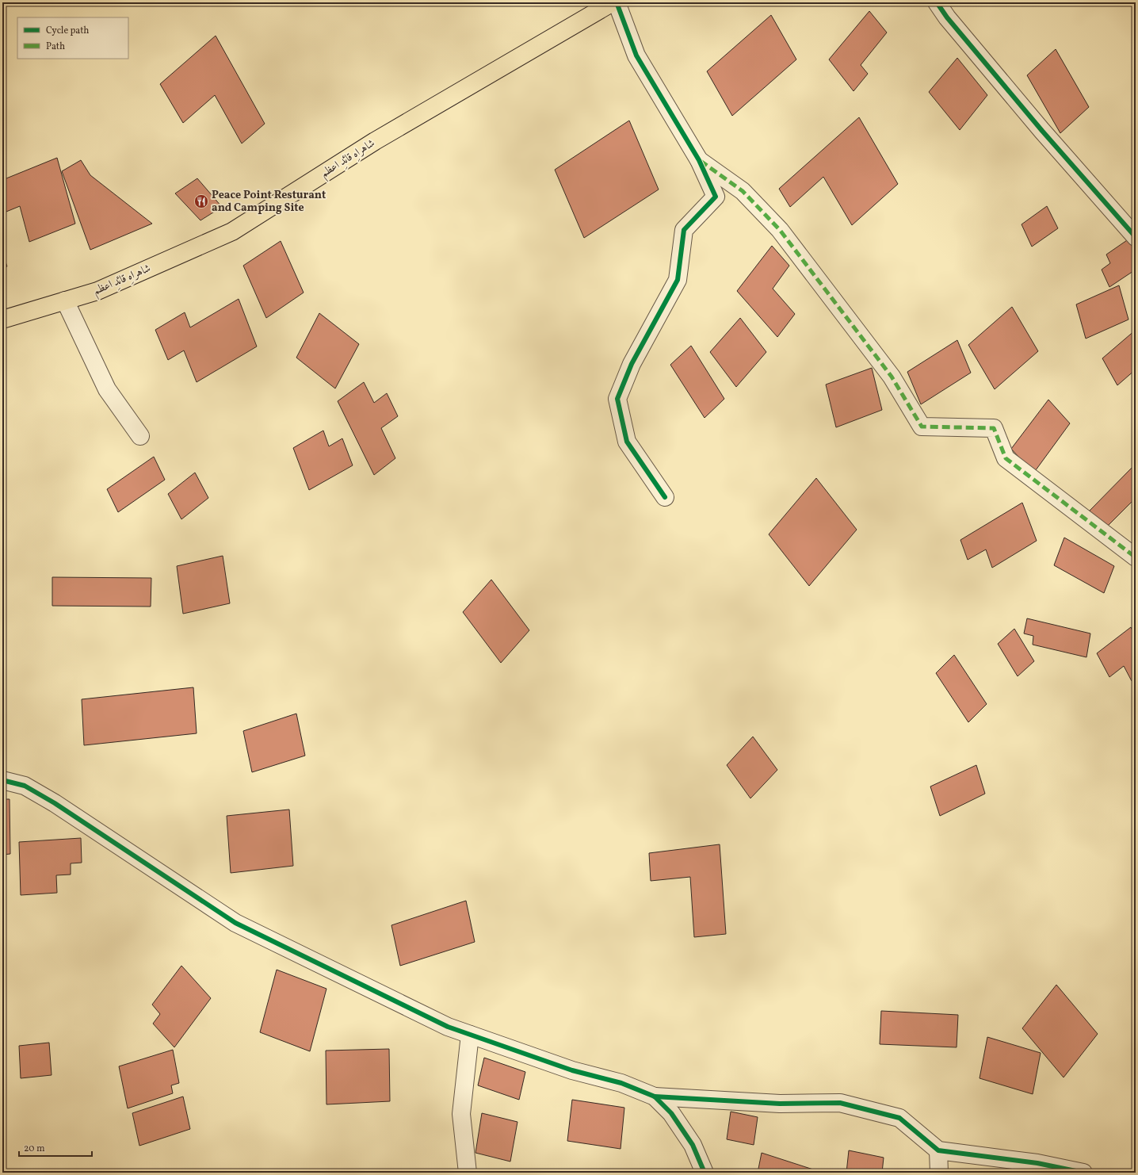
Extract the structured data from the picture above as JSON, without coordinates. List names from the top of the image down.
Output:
{
  "streets": {
    "highway": ["شاہراہِ قائدِ اعظم"]
  },
  "places": {
    "restaurant": ["Peace Point Resturant and Camping Site"]
  },
  "legend": ["Cycle path", "Path"],
  "scale_bar": "20 m"
}
